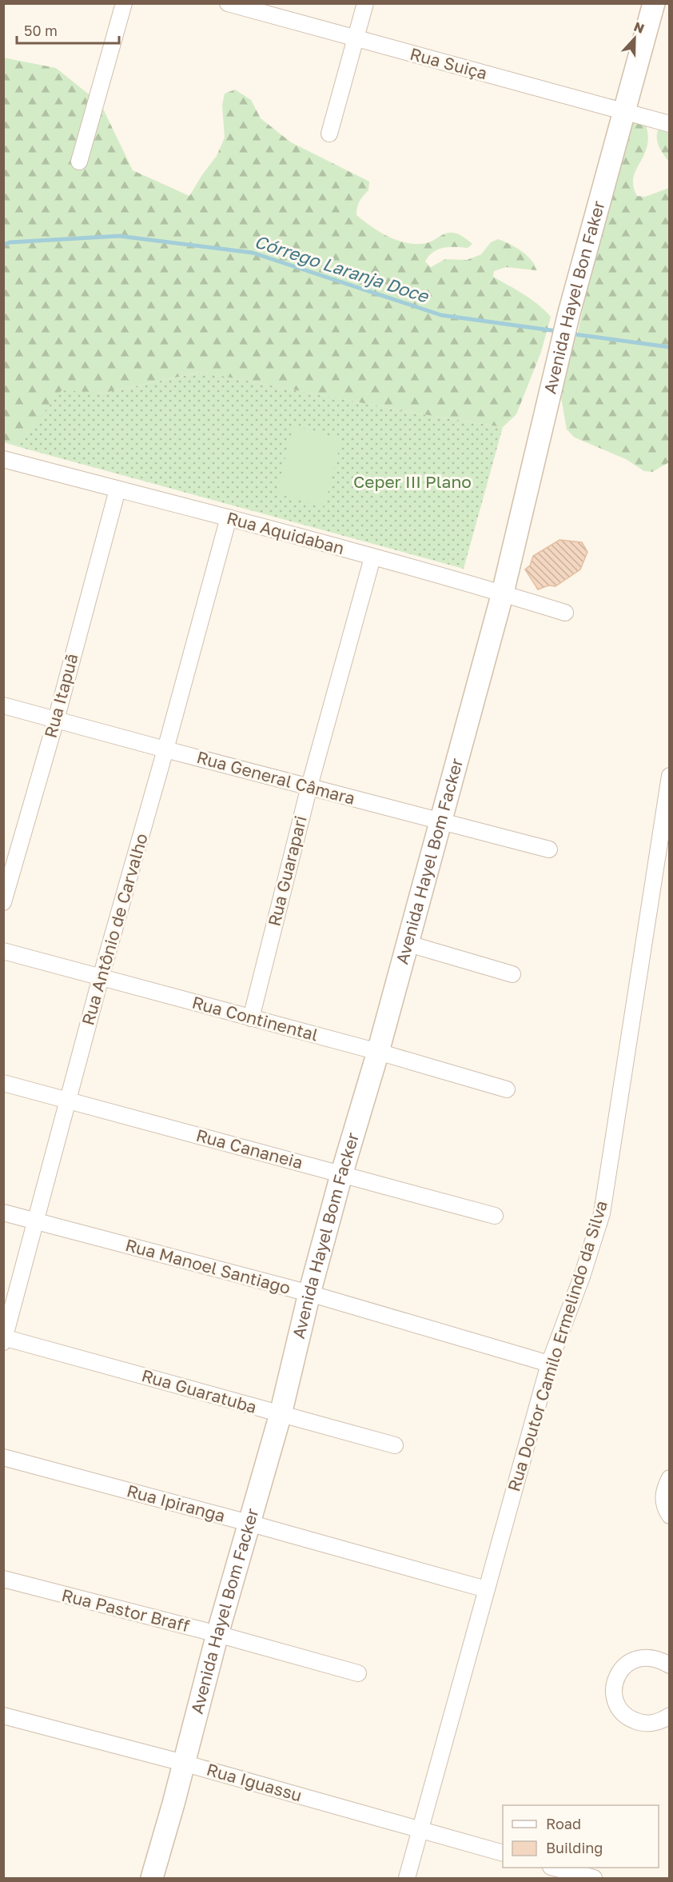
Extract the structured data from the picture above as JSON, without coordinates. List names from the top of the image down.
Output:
{
  "streets": {
    "street": [
      "Rua Suiça",
      "Avenida Hayel Bon Faker",
      "Rua Aquidaban",
      "Rua Itapuã",
      "Rua General Câmara",
      "Avenida Hayel Bom Facker",
      "Rua Guarapari",
      "Rua Antônio de Carvalho",
      "Rua Continental",
      "Rua Cananeia",
      "Rua Manoel Santiago",
      "Rua Doutor Camilo Ermelindo da Silva",
      "Rua Guaratuba",
      "Rua Ipiranga",
      "Rua Pastor Braff",
      "Rua Iguassu"
    ]
  },
  "crossings": [
    ["Rua Suiça", "Avenida Hayel Bon Faker"],
    ["Avenida Hayel Bon Faker", "Rua Aquidaban"],
    ["Avenida Hayel Bon Faker", "Avenida Hayel Bom Facker"],
    ["Rua Aquidaban", "Rua Itapuã"],
    ["Rua Aquidaban", "Avenida Hayel Bom Facker"],
    ["Rua Aquidaban", "Rua Guarapari"],
    ["Rua Aquidaban", "Rua Antônio de Carvalho"],
    ["Rua Itapuã", "Rua General Câmara"],
    ["Rua General Câmara", "Avenida Hayel Bom Facker"],
    ["Rua General Câmara", "Rua Guarapari"],
    ["Rua General Câmara", "Rua Antônio de Carvalho"],
    ["Avenida Hayel Bom Facker", "Rua Continental"],
    ["Avenida Hayel Bom Facker", "Rua Cananeia"],
    ["Avenida Hayel Bom Facker", "Rua Manoel Santiago"],
    ["Avenida Hayel Bom Facker", "Rua Guaratuba"],
    ["Avenida Hayel Bom Facker", "Rua Ipiranga"],
    ["Avenida Hayel Bom Facker", "Rua Pastor Braff"],
    ["Avenida Hayel Bom Facker", "Rua Iguassu"],
    ["Rua Guarapari", "Rua Continental"],
    ["Rua Antônio de Carvalho", "Rua Continental"],
    ["Rua Antônio de Carvalho", "Rua Cananeia"],
    ["Rua Antônio de Carvalho", "Rua Manoel Santiago"],
    ["Rua Antônio de Carvalho", "Rua Guaratuba"],
    ["Rua Manoel Santiago", "Rua Doutor Camilo Ermelindo da Silva"],
    ["Rua Doutor Camilo Ermelindo da Silva", "Rua Ipiranga"],
    ["Rua Doutor Camilo Ermelindo da Silva", "Rua Iguassu"]
  ],
  "water": ["Córrego Laranja Doce"],
  "parks": ["Ceper III Plano"],
  "legend": ["Road", "Building"],
  "scale_bar": "50 m",
  "north": "top"
}
